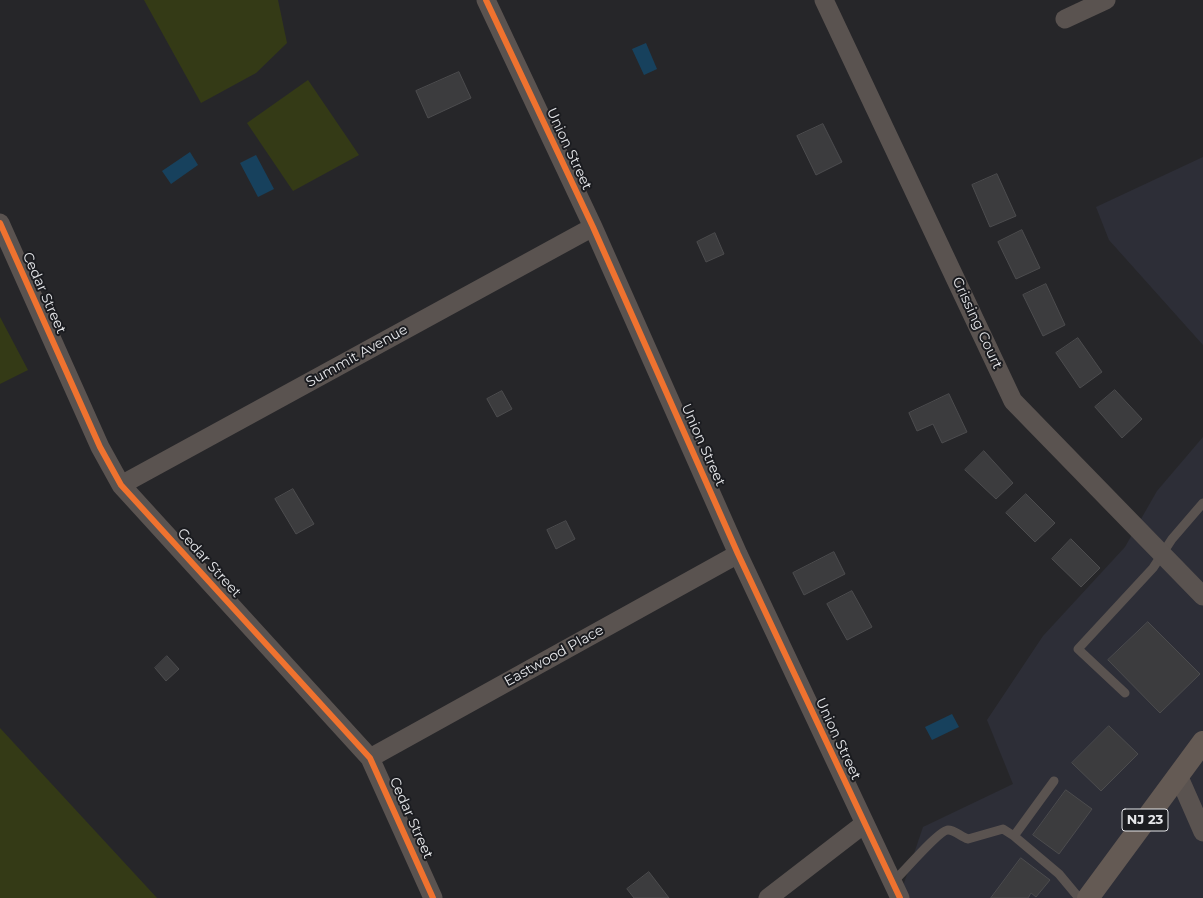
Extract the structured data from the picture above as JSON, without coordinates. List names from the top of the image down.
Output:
{
  "streets": {
    "main road": ["NJ 23"],
    "street": [
      "Union Street",
      "Cedar Street",
      "Grissing Court",
      "Summit Avenue",
      "Eastwood Place"
    ]
  },
  "crossings": [
    ["Union Street", "Summit Avenue"],
    ["Union Street", "Eastwood Place"],
    ["Cedar Street", "Summit Avenue"],
    ["Cedar Street", "Eastwood Place"]
  ]
}
